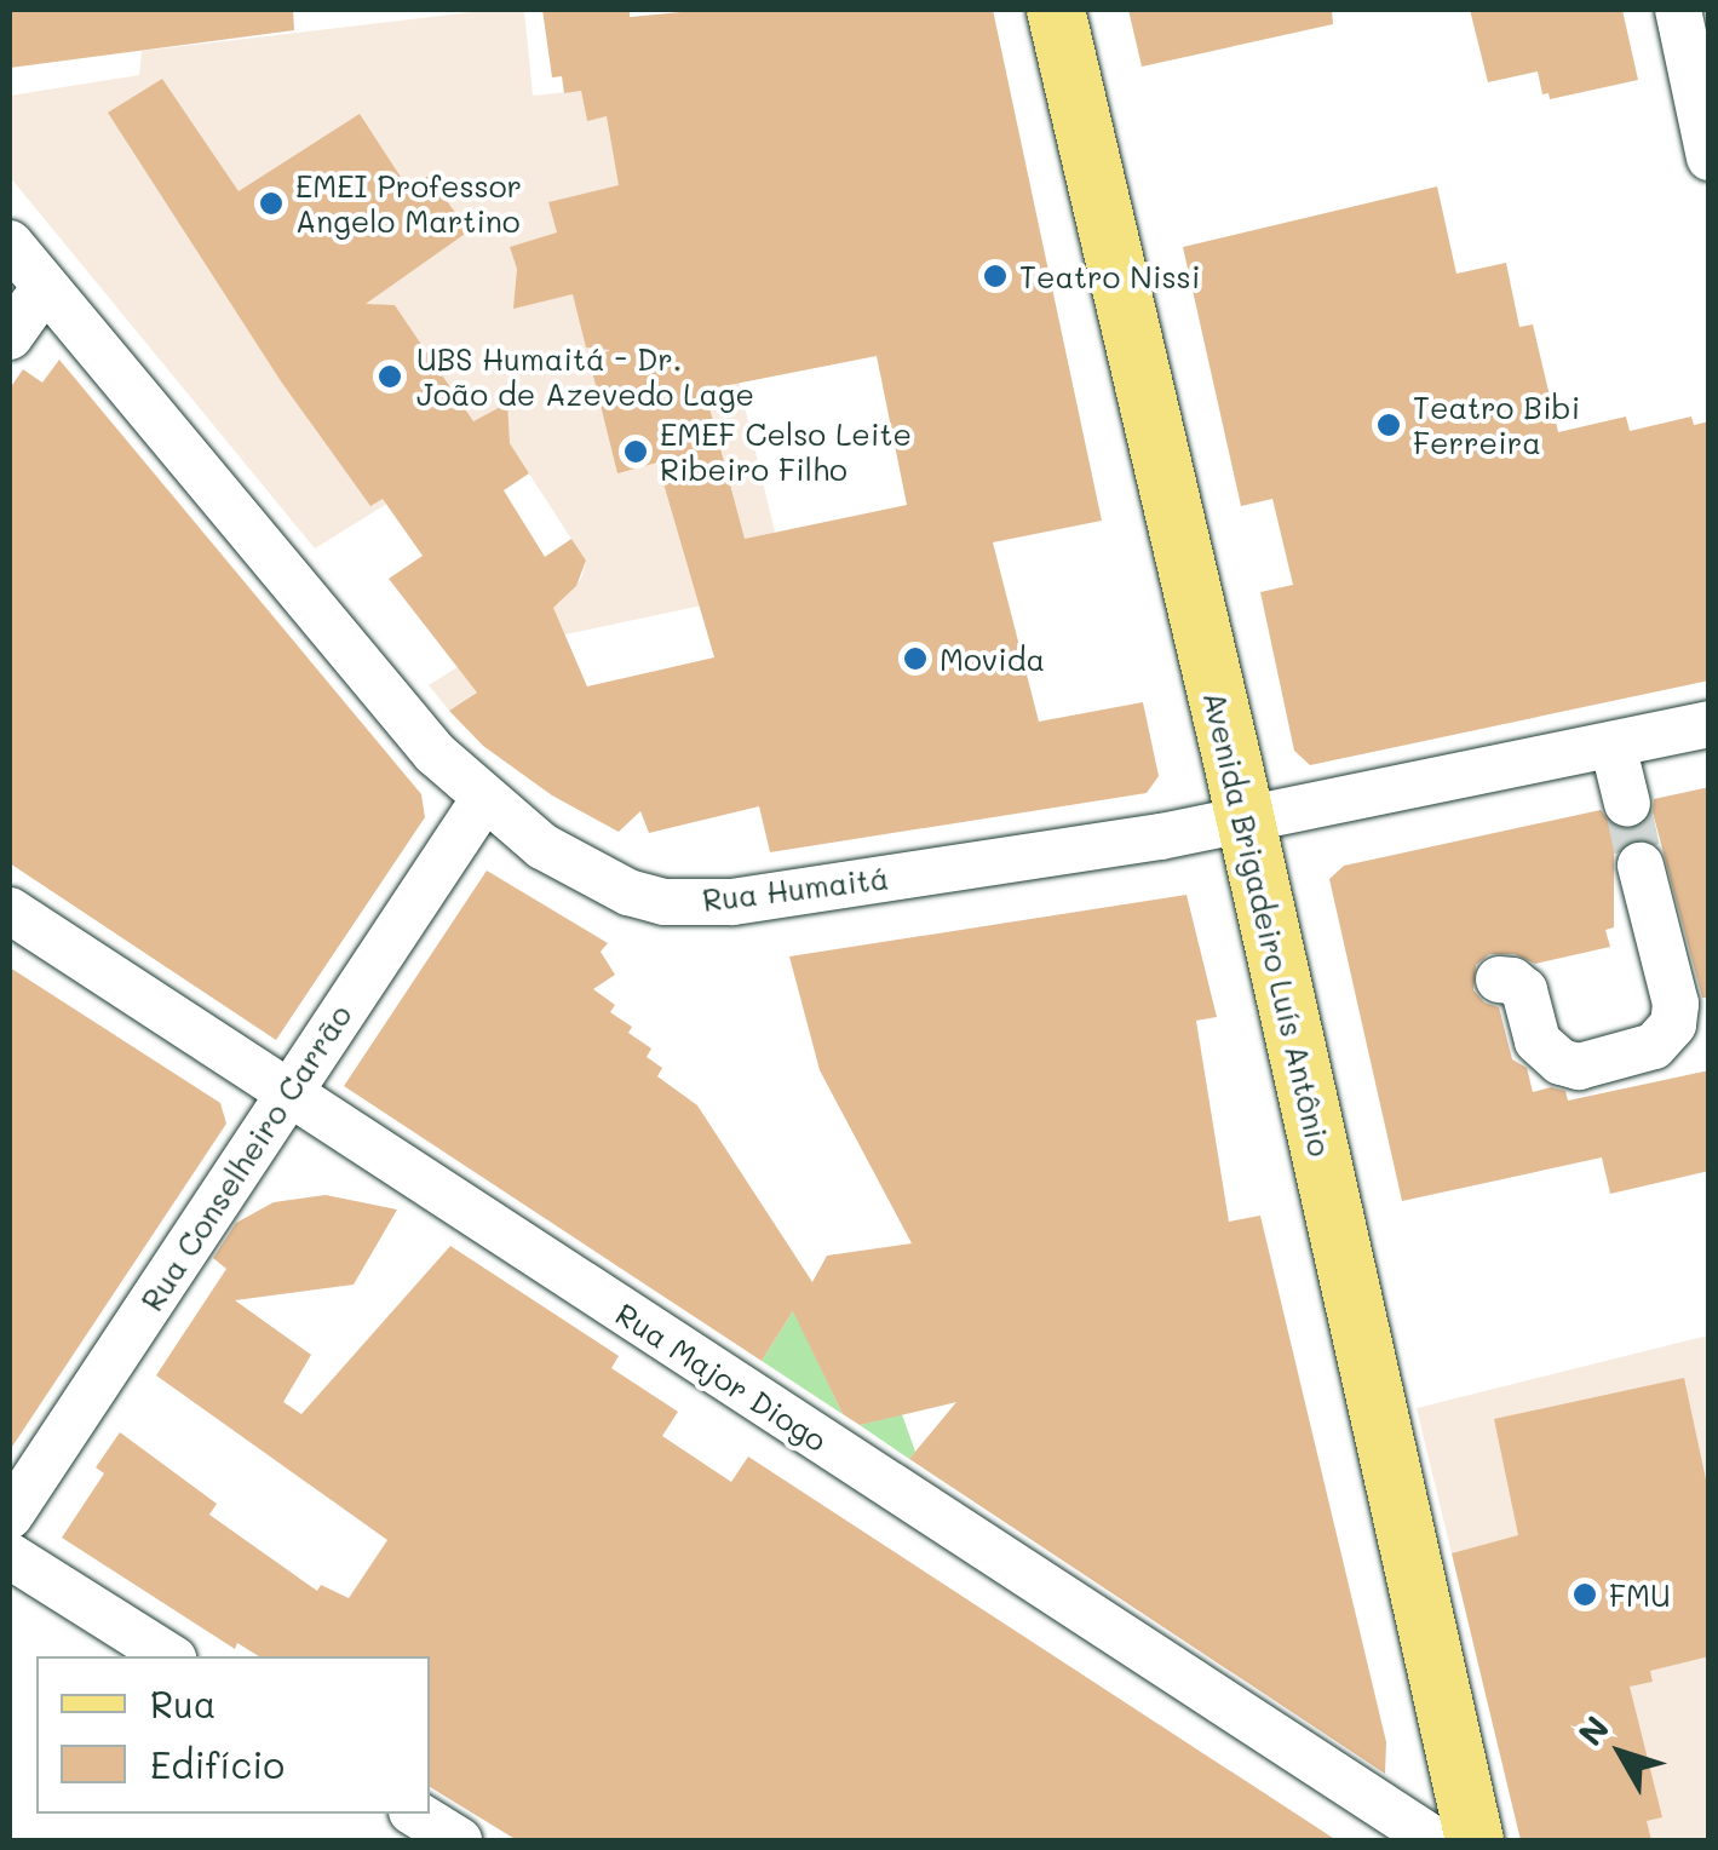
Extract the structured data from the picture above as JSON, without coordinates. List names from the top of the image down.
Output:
{
  "streets": {
    "main road": ["Avenida Brigadeiro Luís Antônio"],
    "street": ["Rua Humaitá", "Rua Conselheiro Carrão", "Rua Major Diogo"]
  },
  "crossings": [
    ["Rua Humaitá", "Avenida Brigadeiro Luís Antônio"],
    ["Rua Humaitá", "Rua Conselheiro Carrão"],
    ["Rua Conselheiro Carrão", "Rua Major Diogo"]
  ],
  "places": [
    "EMEI Professor Angelo Martino",
    "Teatro Nissi",
    "UBS Humaitá - Dr. João de Azevedo Lage",
    "Teatro Bibi Ferreira",
    "EMEF Celso Leite Ribeiro Filho",
    "Movida",
    "FMU"
  ],
  "legend": ["Rua", "Edifício"],
  "north": "top left"
}
